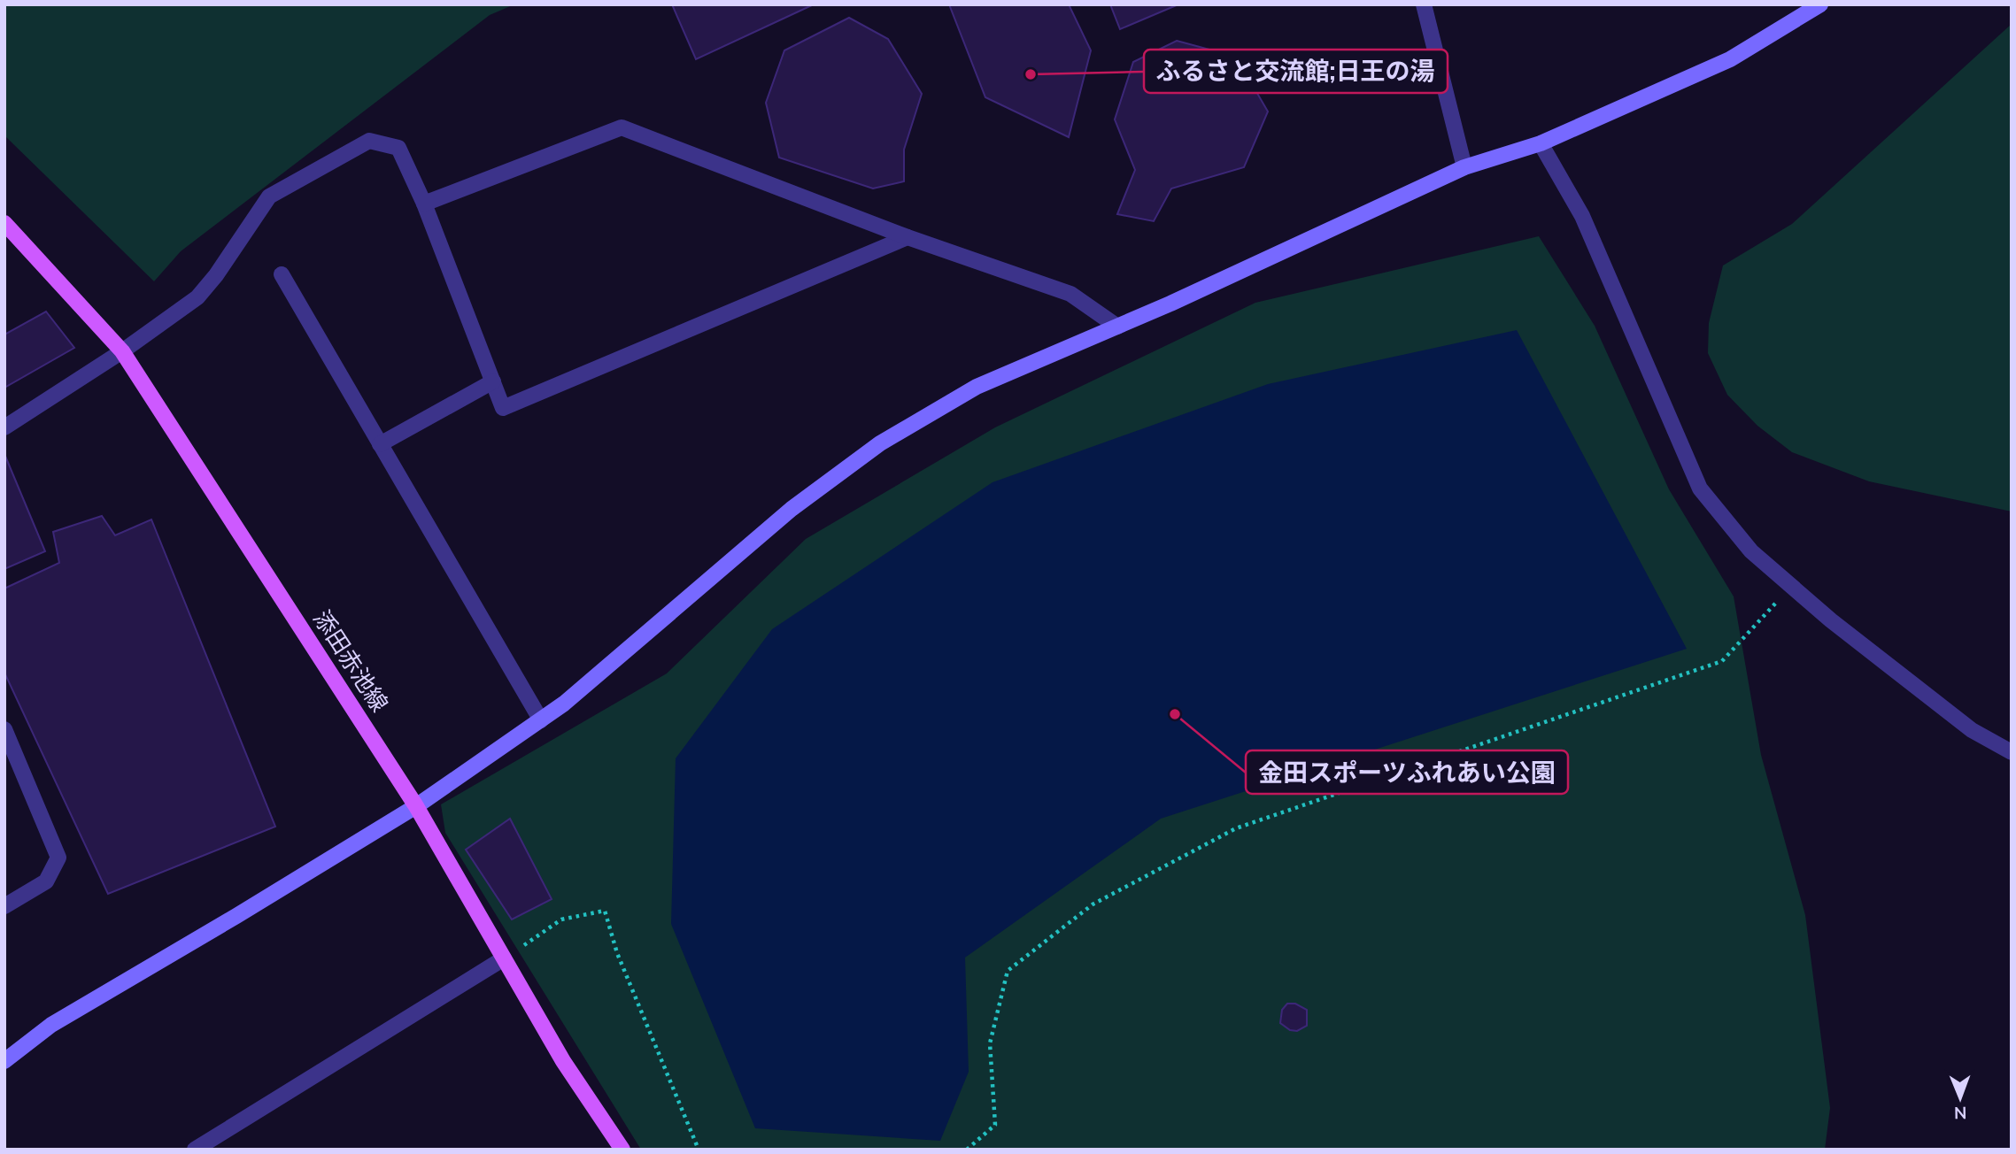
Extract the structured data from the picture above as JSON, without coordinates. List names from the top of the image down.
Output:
{
  "streets": {
    "main road": ["添田赤池線"]
  },
  "places": ["ふるさと交流館;日王の湯", "金田スポーツふれあい公園"],
  "north": "bottom"
}
